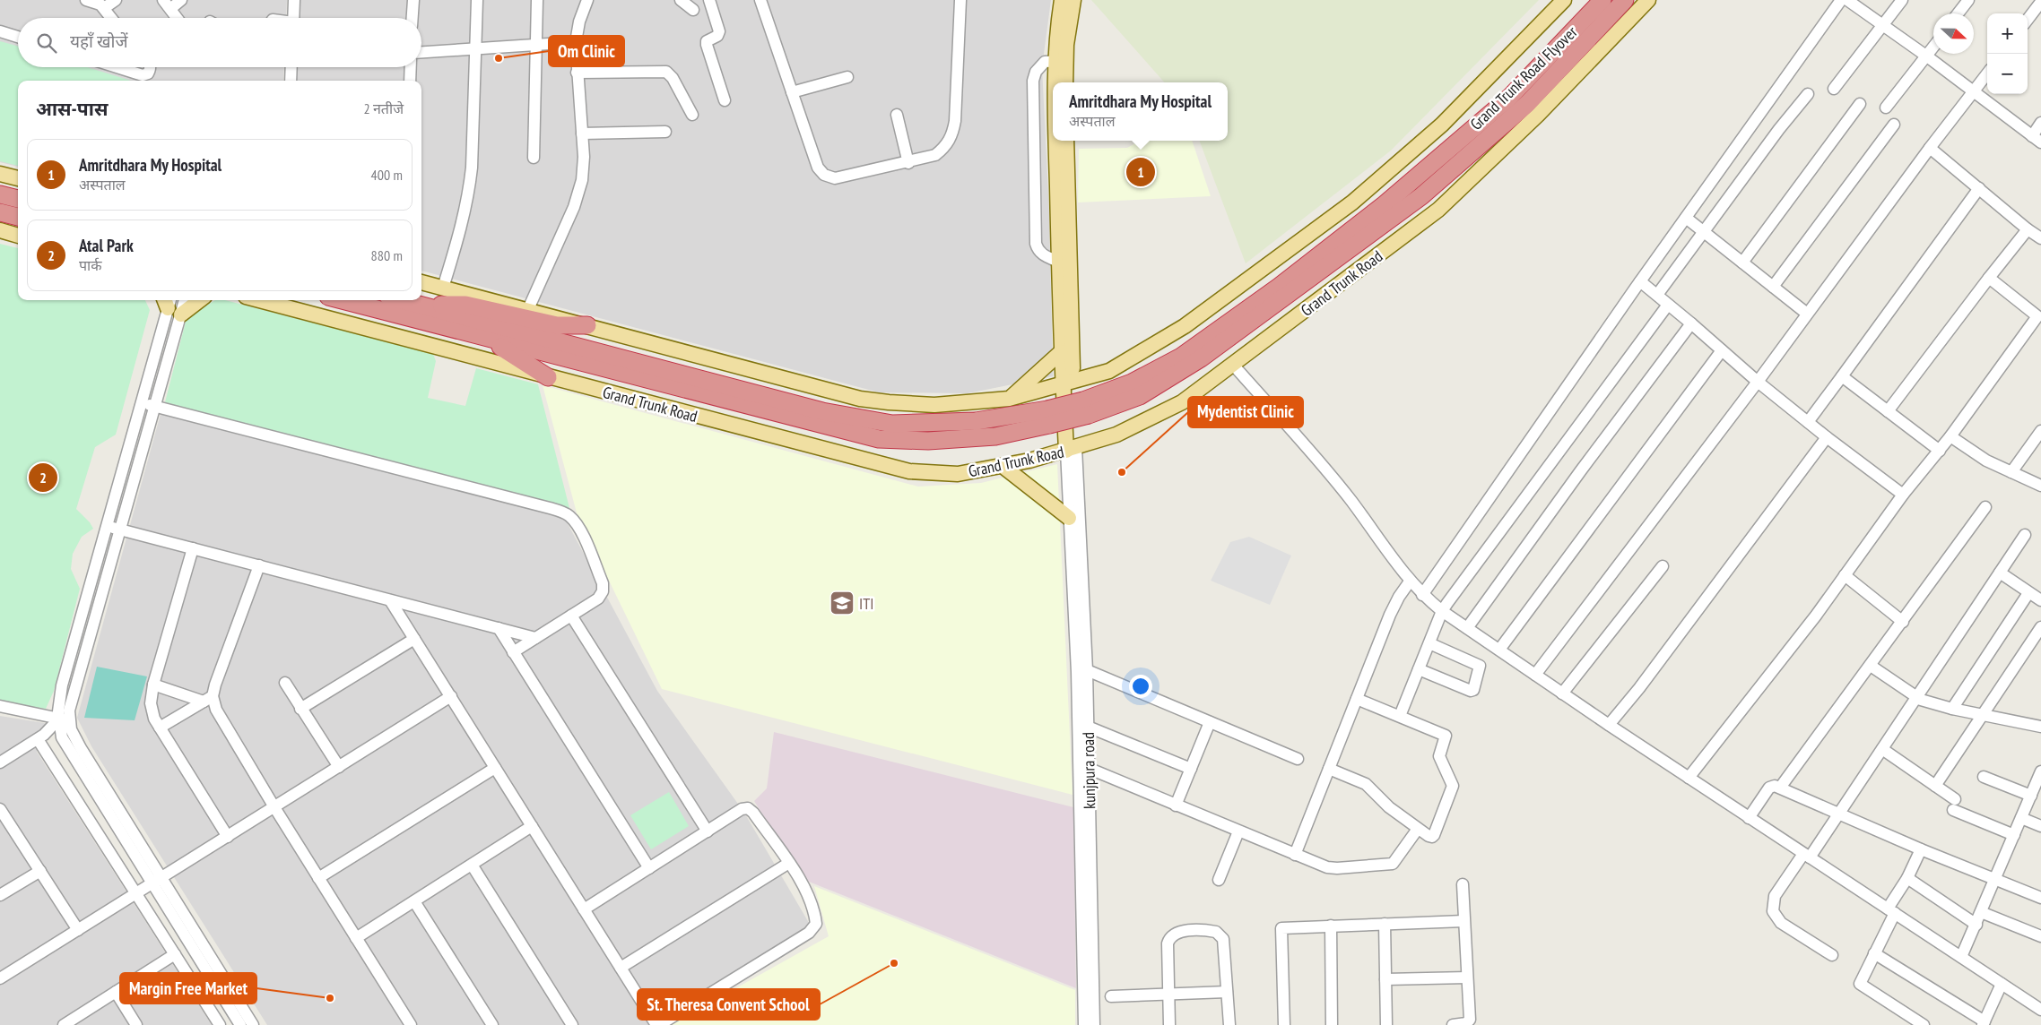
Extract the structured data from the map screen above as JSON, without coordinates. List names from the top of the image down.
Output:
{
  "streets": {
    "highway": ["Grand Trunk Road Flyover", "Grand Trunk Road"],
    "street": ["kunjpura road"]
  },
  "crossings": [
    ["Grand Trunk Road Flyover", "Grand Trunk Road"],
    ["Grand Trunk Road", "kunjpura road"]
  ],
  "places": {
    "other": [
      "Om Clinic",
      "Mydentist Clinic",
      "St. Theresa Convent School",
      "Margin Free Market"
    ],
    "school or university": ["ITI"]
  },
  "north": "right",
  "page": {
    "map_buttons": ["+", "−"],
    "search": "यहाँ खोजें",
    "heading": ["आस-पास", "2 नतीजे"],
    "popup": ["Amritdhara My Hospital", "अस्पताल"],
    "list": [
      {
        "mark": "1",
        "name": "Amritdhara My Hospital",
        "note": "अस्पताल",
        "value": "400 m"
      },
      {
        "mark": "2",
        "name": "Atal Park",
        "note": "पार्क",
        "value": "880 m"
      }
    ],
    "pins": ["1", "2"]
  }
}
